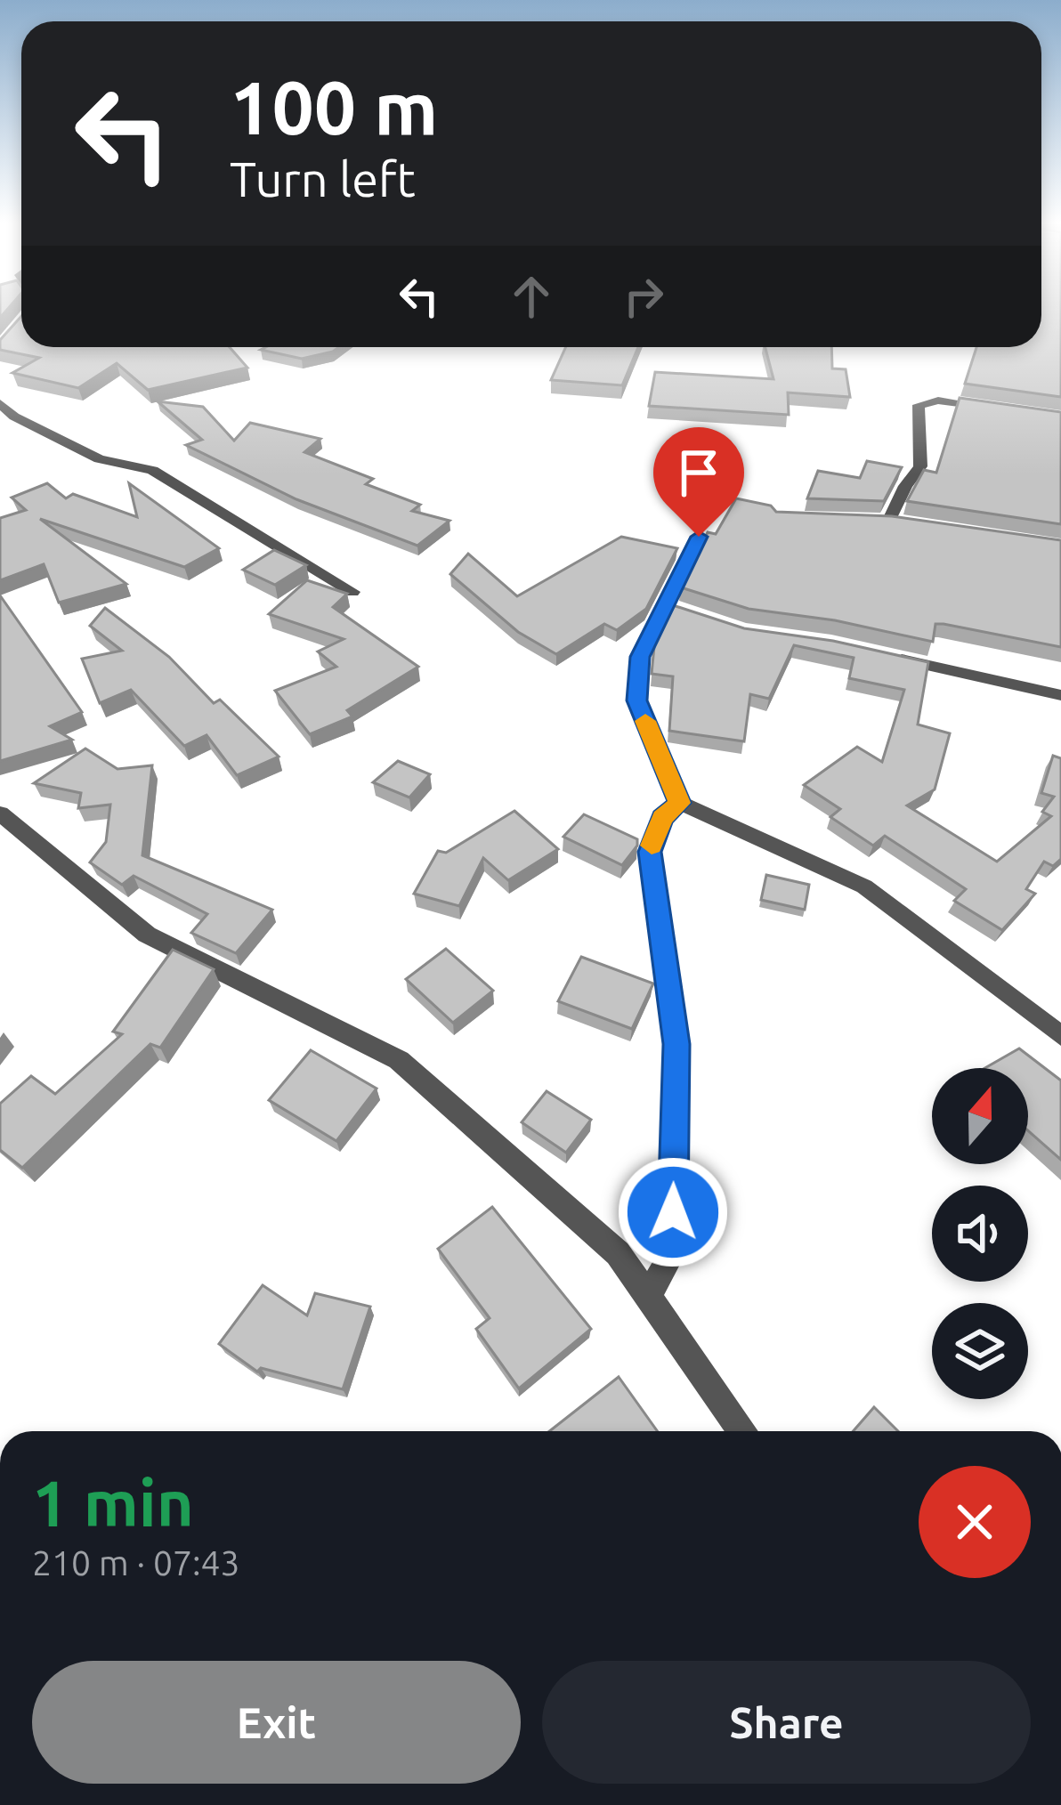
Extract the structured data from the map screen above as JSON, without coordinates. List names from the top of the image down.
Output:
{
  "north": "top",
  "page": {
    "turn": ["100 m", "Turn left"],
    "heading": ["1 min", "210 m · 07:43"],
    "buttons": ["Exit", "Share"]
  }
}
